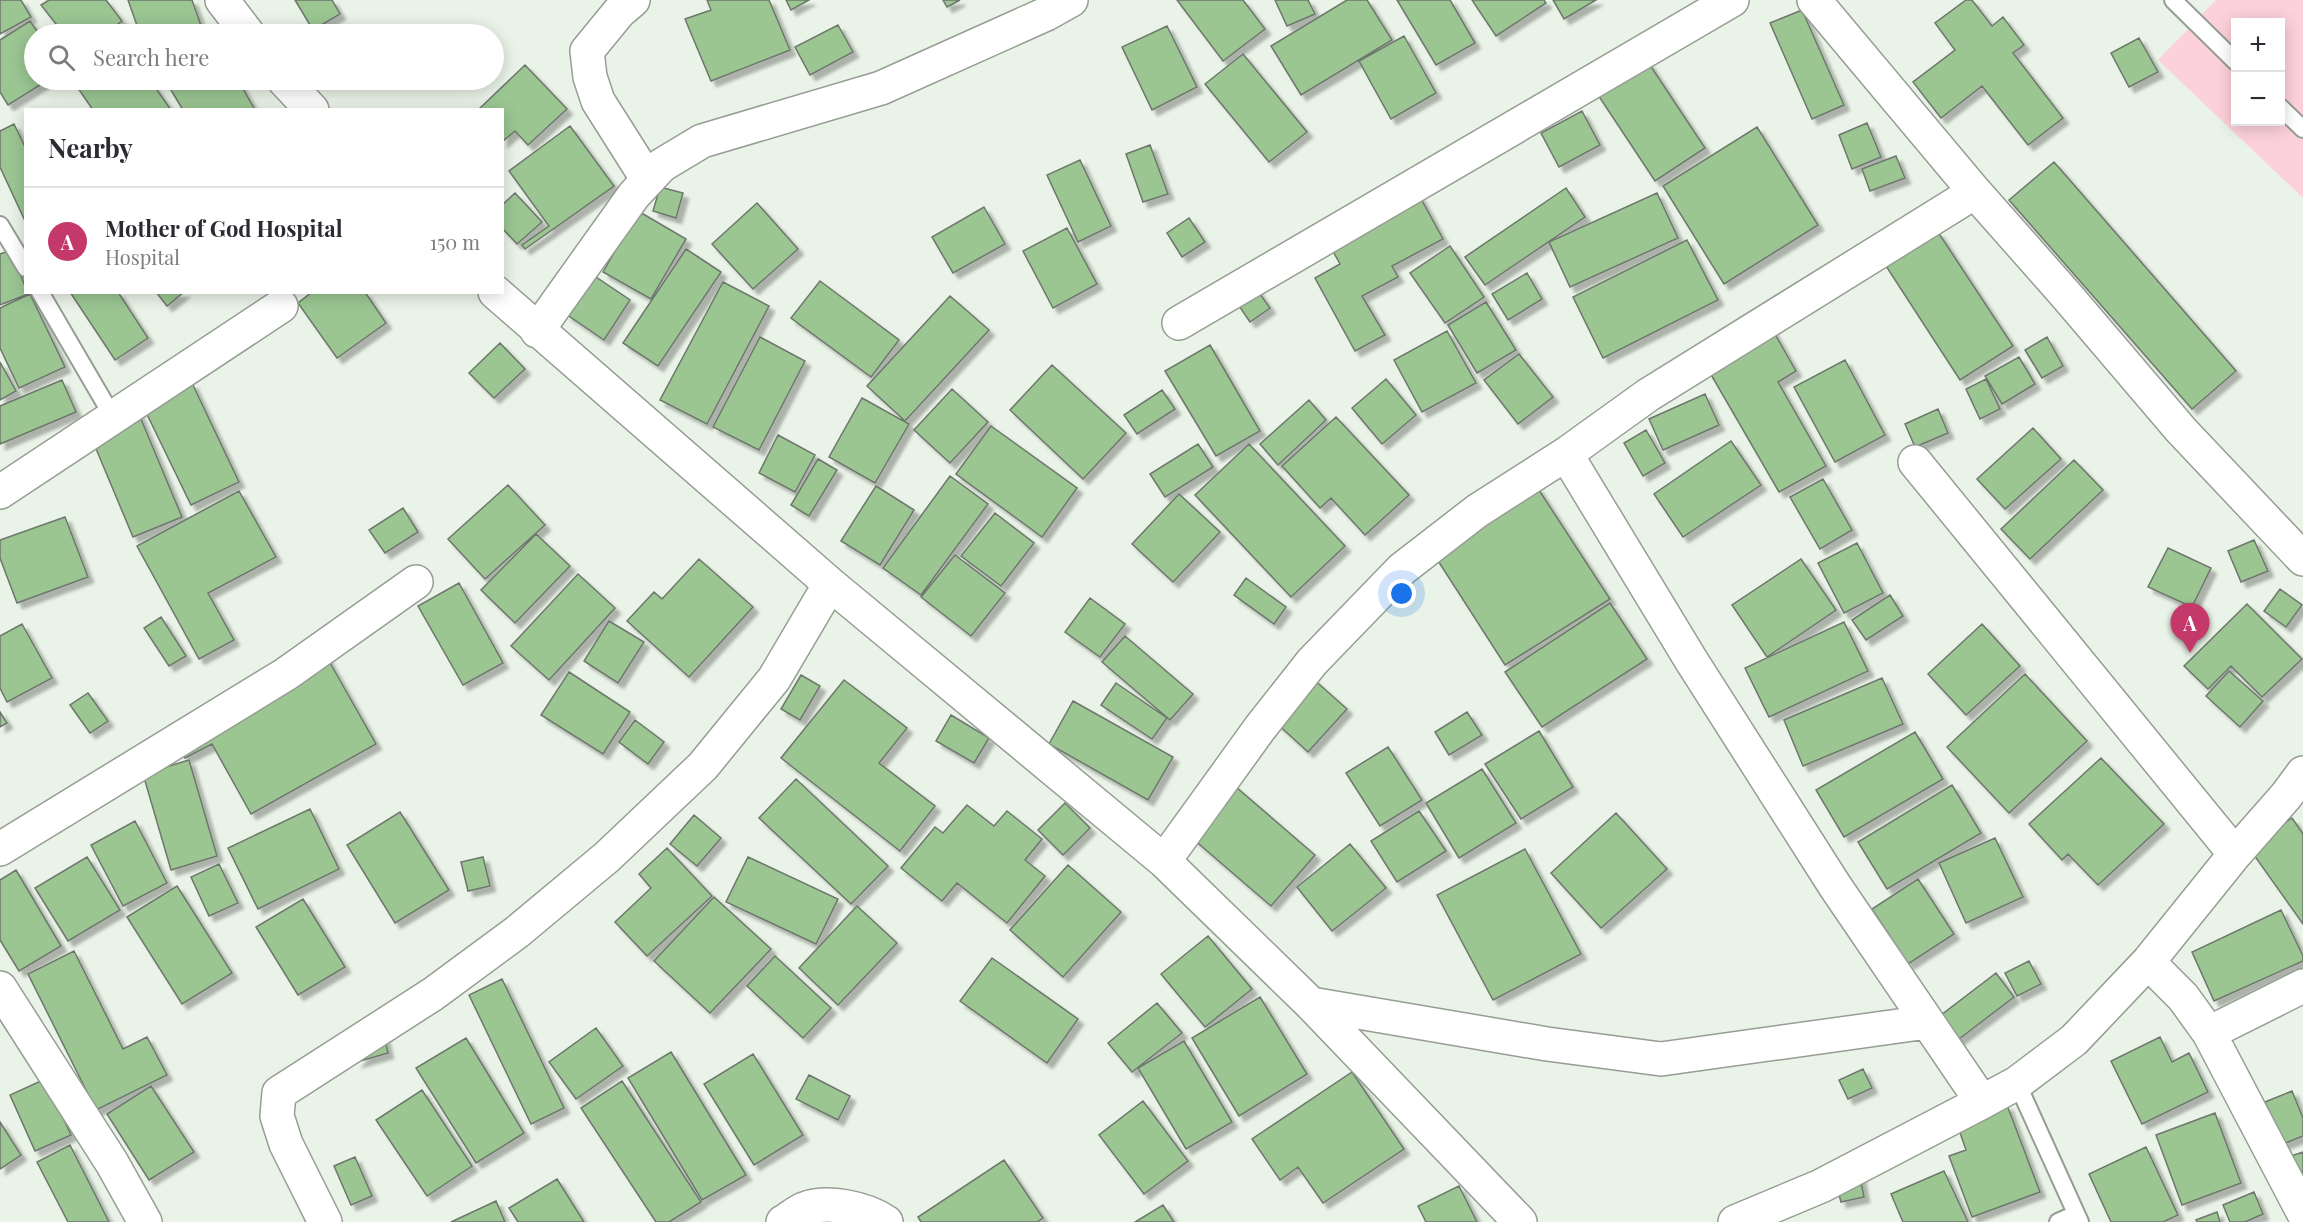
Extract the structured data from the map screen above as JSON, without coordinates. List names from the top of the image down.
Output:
{
  "page": {
    "map_buttons": ["+", "−"],
    "search": "Search here",
    "heading": "Nearby",
    "list": [
      {
        "mark": "A",
        "name": "Mother of God Hospital",
        "note": "Hospital",
        "value": "150 m"
      }
    ],
    "pins": "A"
  }
}
